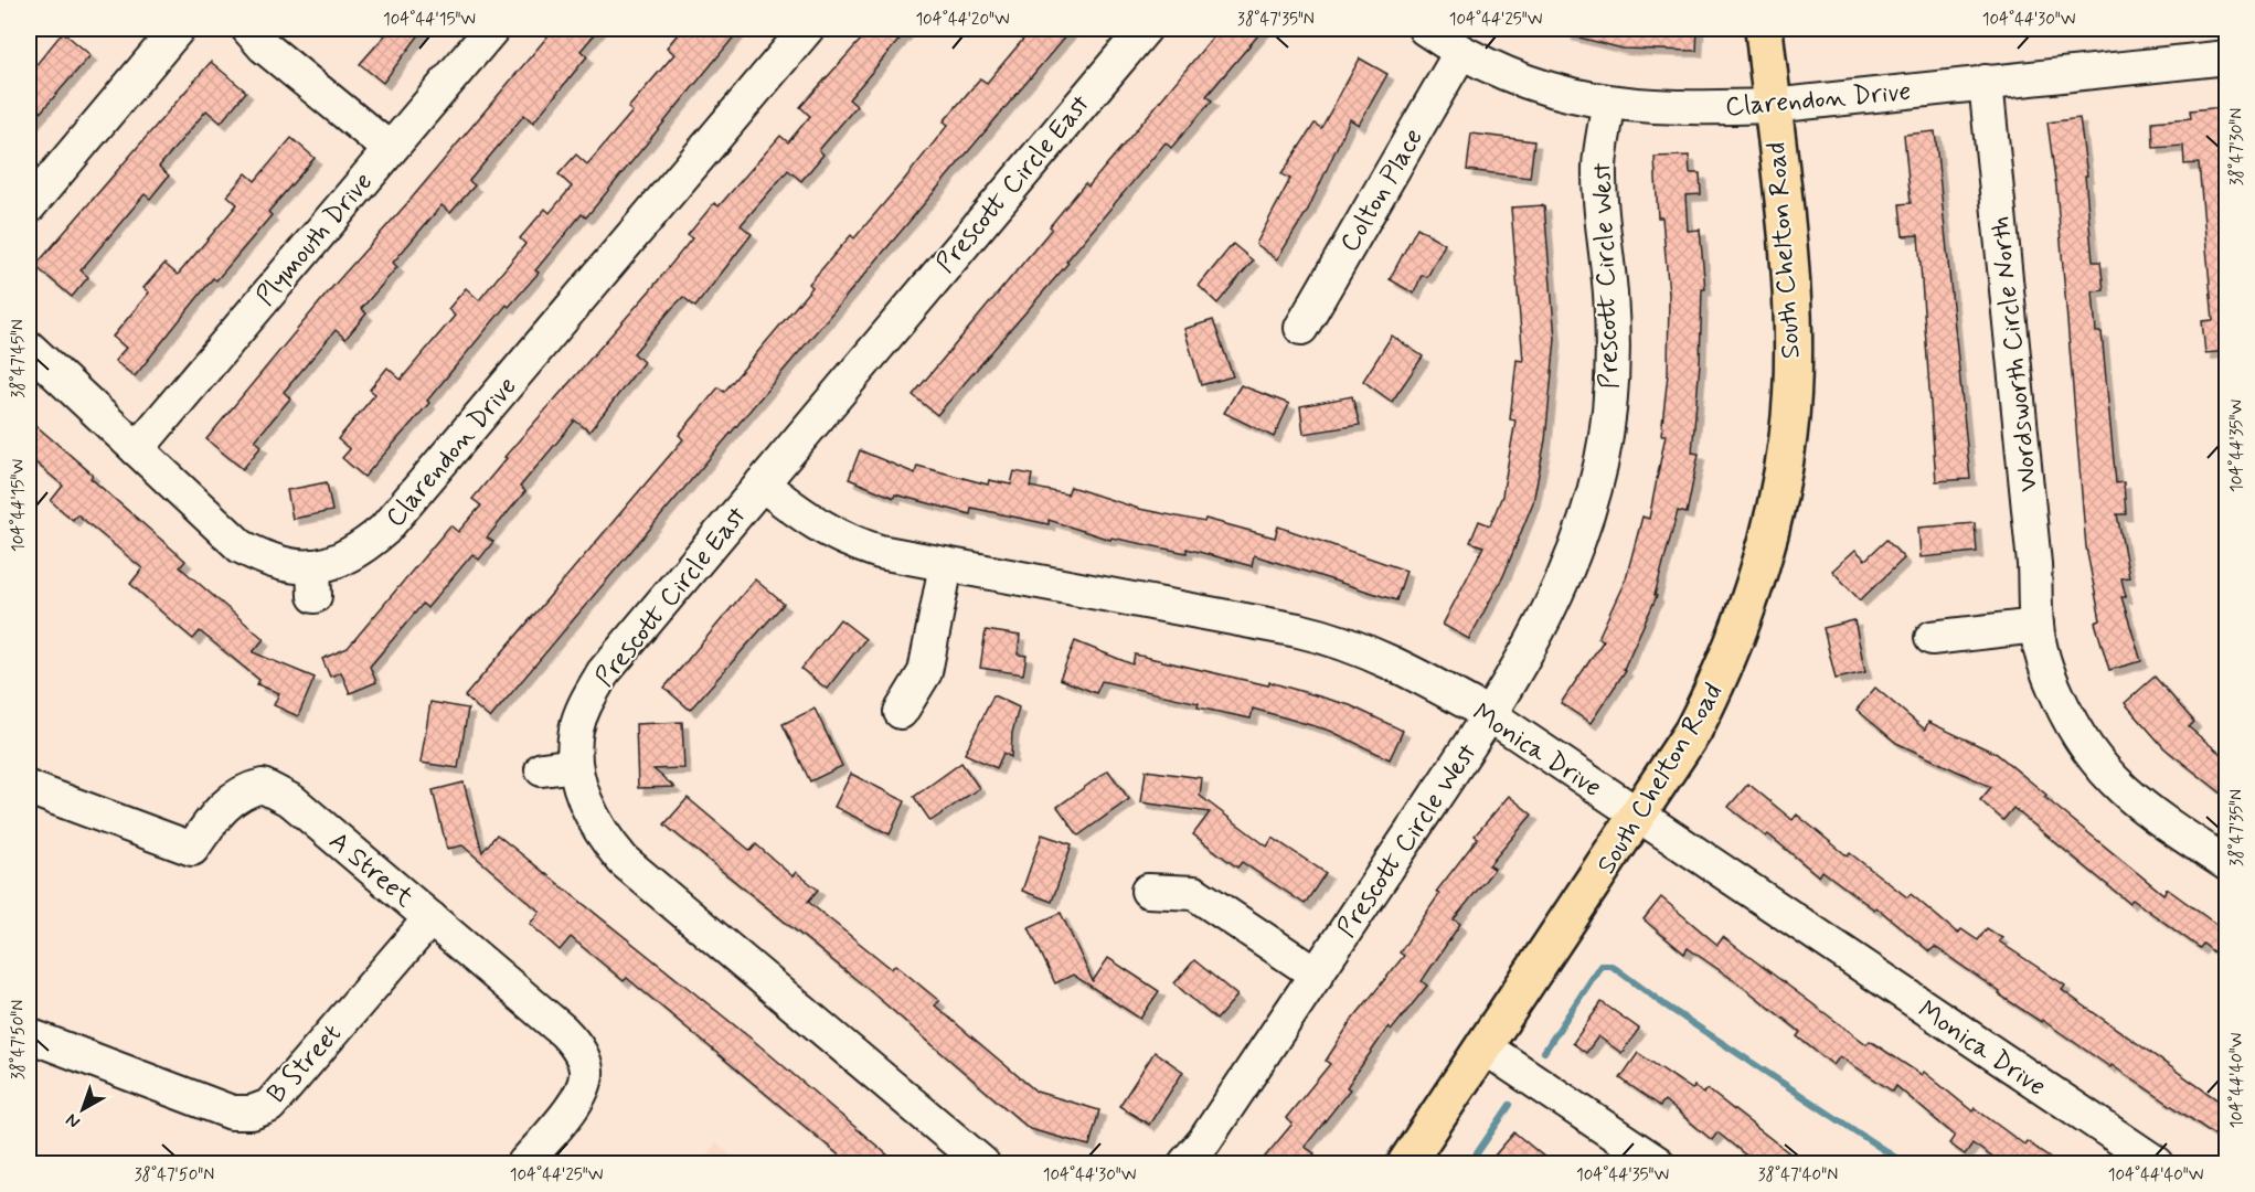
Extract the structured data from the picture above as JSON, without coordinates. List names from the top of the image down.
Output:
{
  "streets": {
    "main road": ["South Chelton Road"],
    "street": [
      "Clarendon Drive",
      "Prescott Circle East",
      "Colton Place",
      "Plymouth Drive",
      "Prescott Circle West",
      "Wordsworth Circle North",
      "Monica Drive",
      "A Street",
      "B Street"
    ]
  },
  "crossings": [
    ["Clarendon Drive", "Colton Place"],
    ["Clarendon Drive", "Plymouth Drive"],
    ["Clarendon Drive", "South Chelton Road"],
    ["Clarendon Drive", "Prescott Circle West"],
    ["Clarendon Drive", "Wordsworth Circle North"],
    ["Prescott Circle East", "Monica Drive"],
    ["South Chelton Road", "Monica Drive"],
    ["Prescott Circle West", "Monica Drive"],
    ["A Street", "B Street"]
  ],
  "north": "bottom left",
  "coordinates": [
    "104°44'15\"W",
    "104°44'20\"W",
    "38°47'35\"N",
    "104°44'25\"W",
    "104°44'30\"W",
    "38°47'30\"N",
    "38°47'45\"N",
    "104°44'35\"W",
    "38°47'50\"N",
    "104°44'40\"W",
    "38°47'40\"N"
  ]
}
